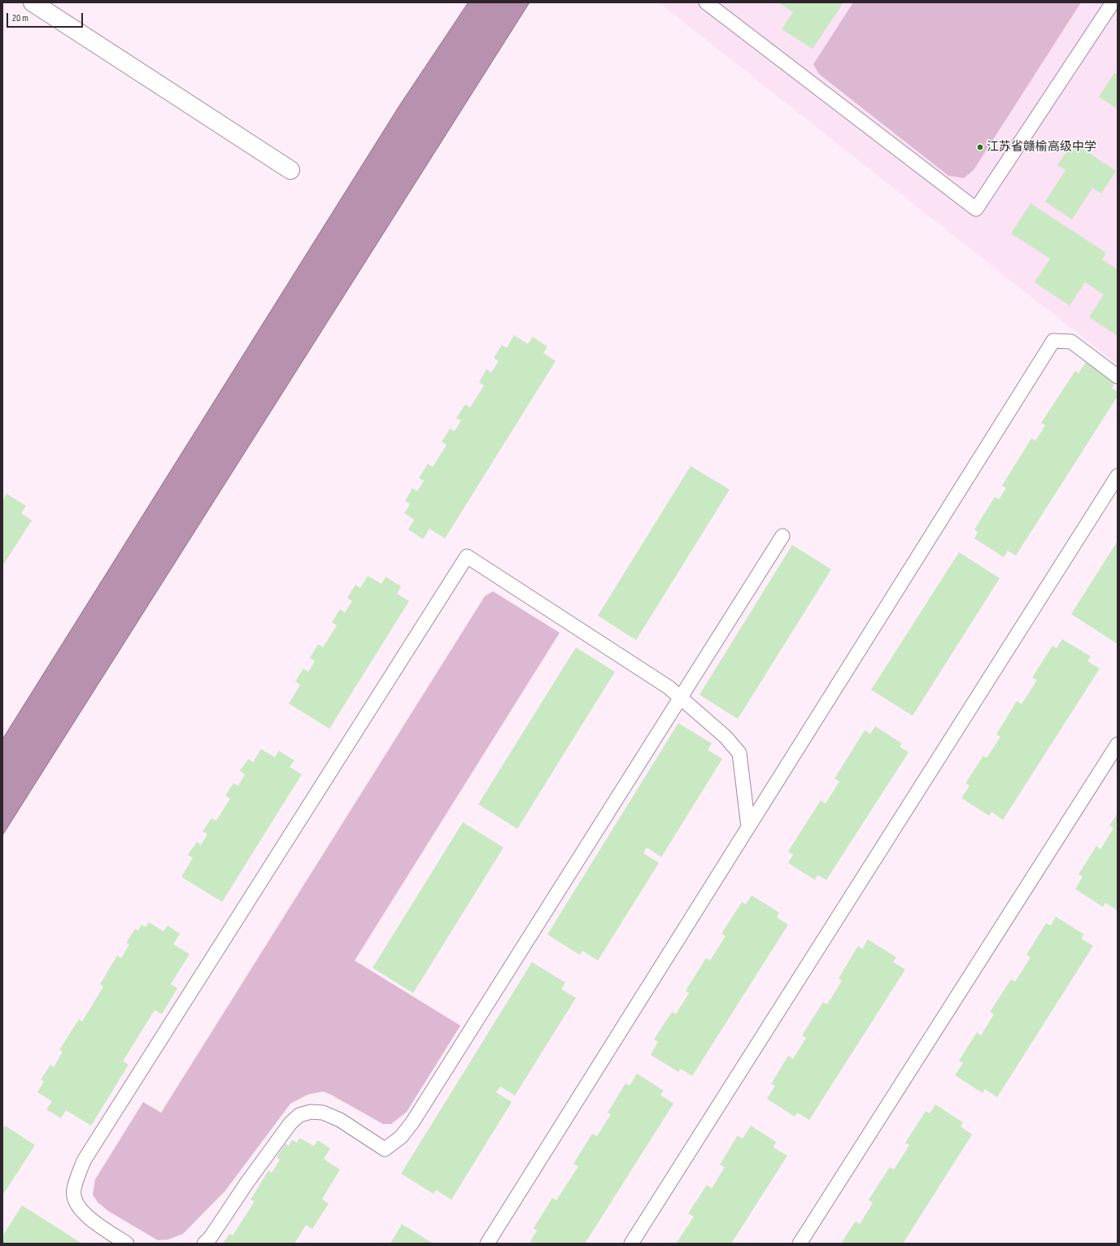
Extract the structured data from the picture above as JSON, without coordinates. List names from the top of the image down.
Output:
{
  "places": ["江苏省赣榆高级中学"],
  "scale_bar": "20 m"
}
